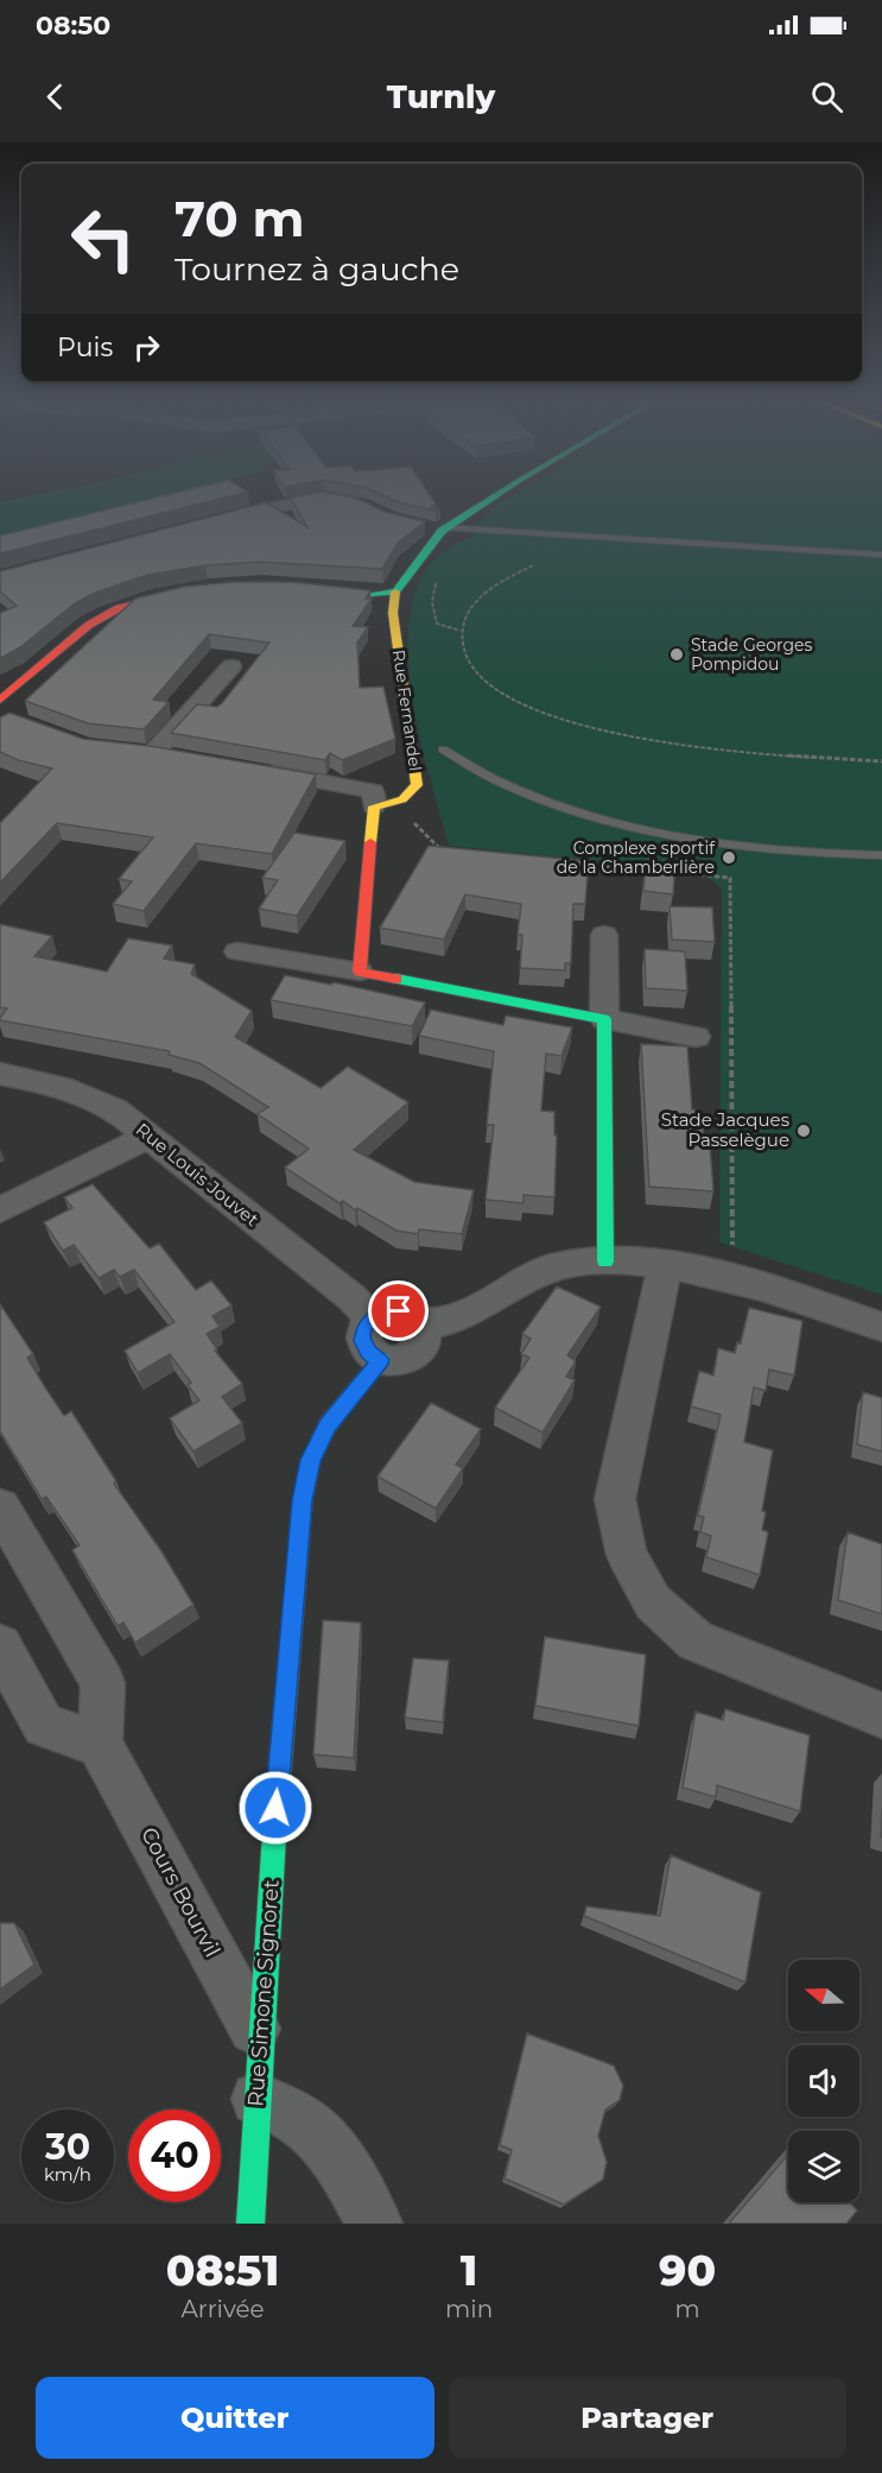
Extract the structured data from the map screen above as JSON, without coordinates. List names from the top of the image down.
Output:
{
  "streets": {
    "street": [
      "Rue Fernandel",
      "Rue Louis Jouvet",
      "Cours Bourvil",
      "Rue Simone Signoret"
    ]
  },
  "crossings": [
    ["Rue Louis Jouvet", "Rue Simone Signoret"],
    ["Cours Bourvil", "Rue Simone Signoret"]
  ],
  "places": ["Stade Georges Pompidou", "Complexe sportif de la Chamberlière", "Stade Jacques Passelègue"],
  "north": "left",
  "page": {
    "status": "08:50",
    "header": "Turnly",
    "turn": ["70 m", "Tournez à gauche"],
    "then": "Puis",
    "speed": "30 km/h",
    "limit": "40",
    "eta": [
      "08:51",
      "Arrivée",
      "1",
      "min",
      "90",
      "m"
    ],
    "buttons": ["Quitter", "Partager"]
  }
}
